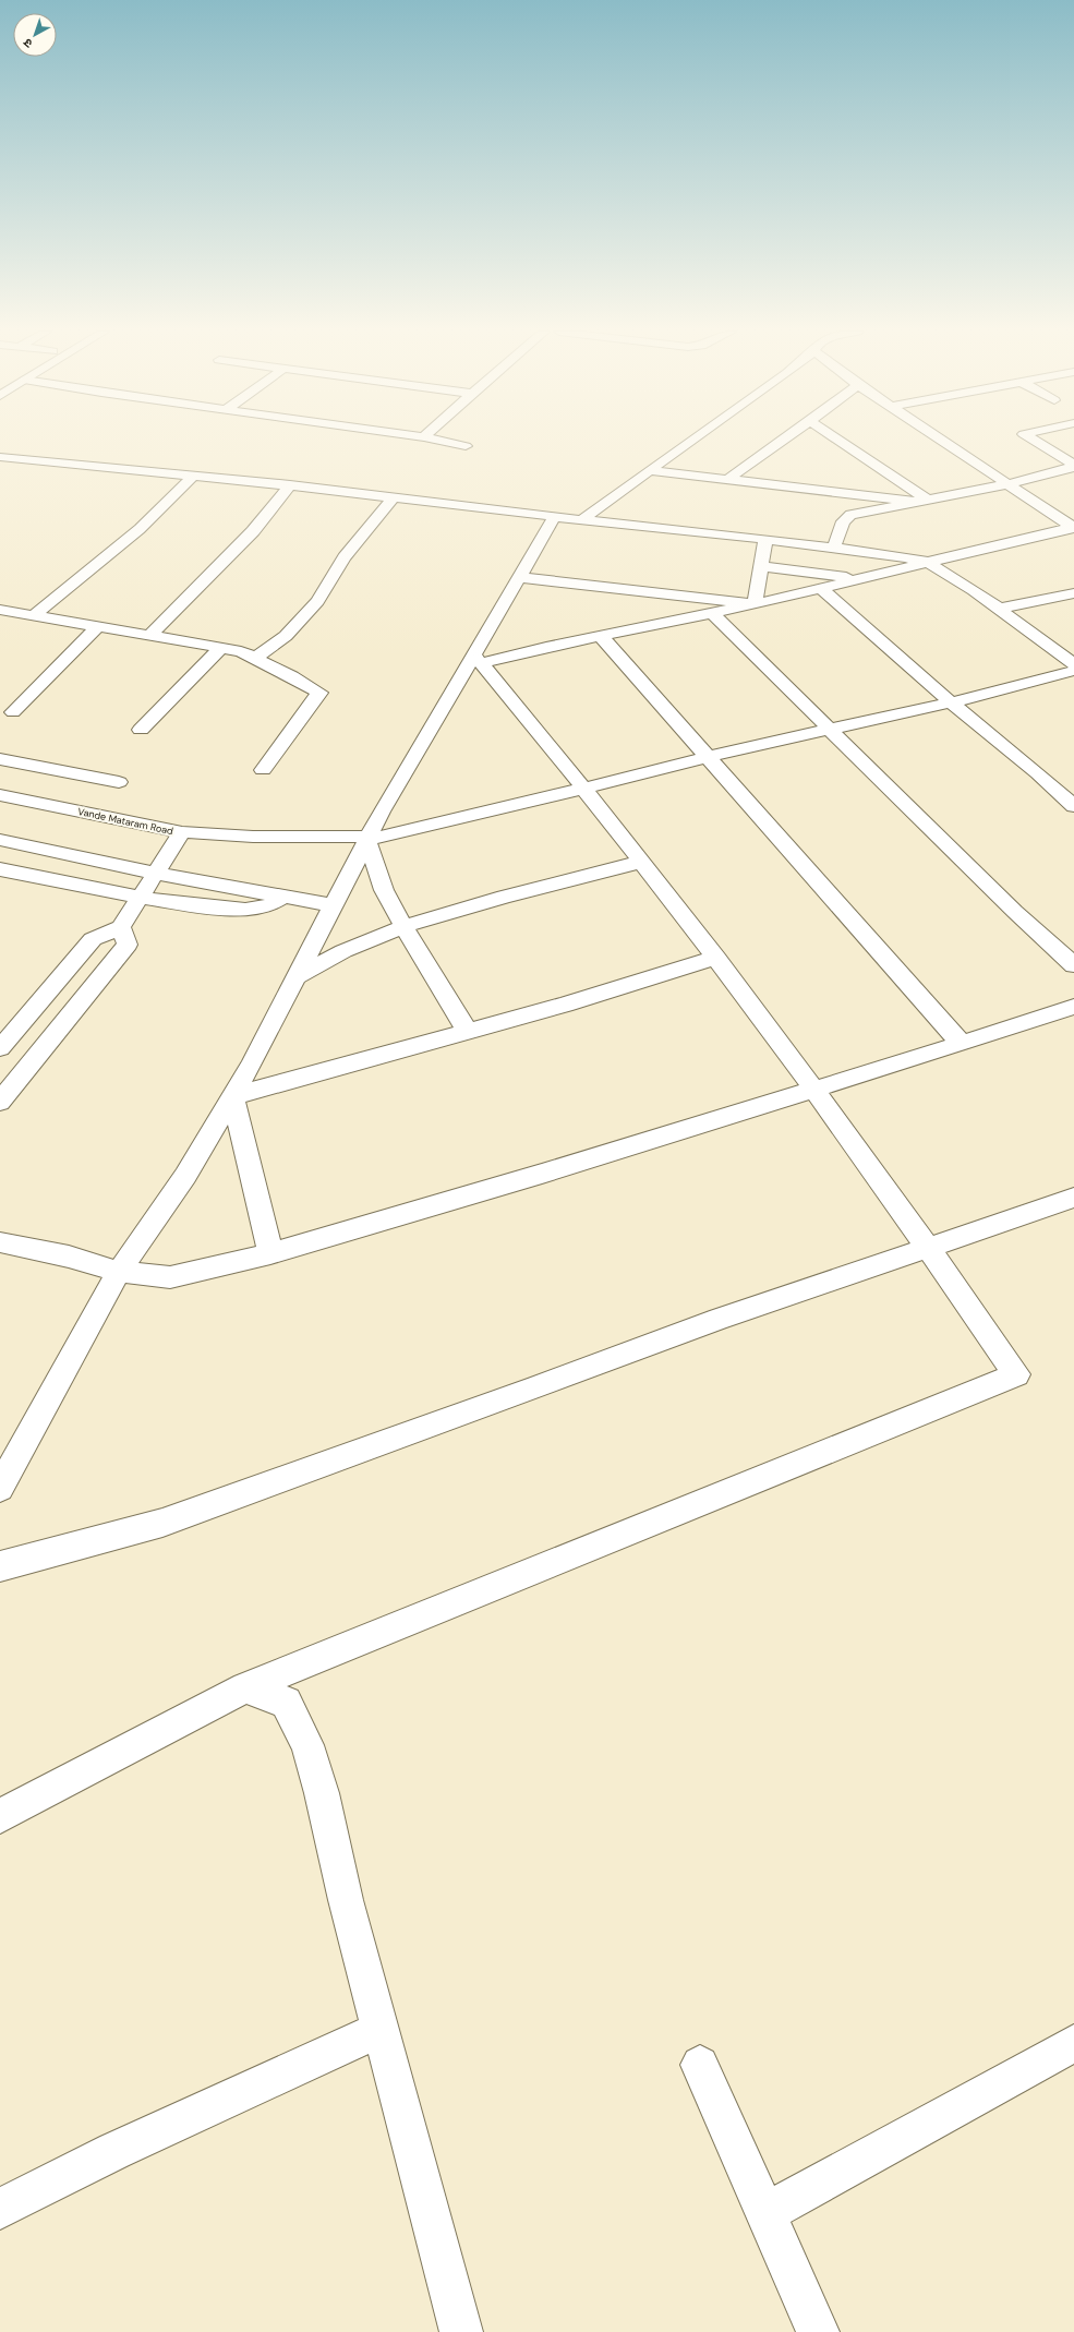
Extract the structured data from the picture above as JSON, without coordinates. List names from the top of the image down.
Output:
{
  "streets": {
    "main road": ["Vande Mataram Road"]
  },
  "north": "bottom left"
}
